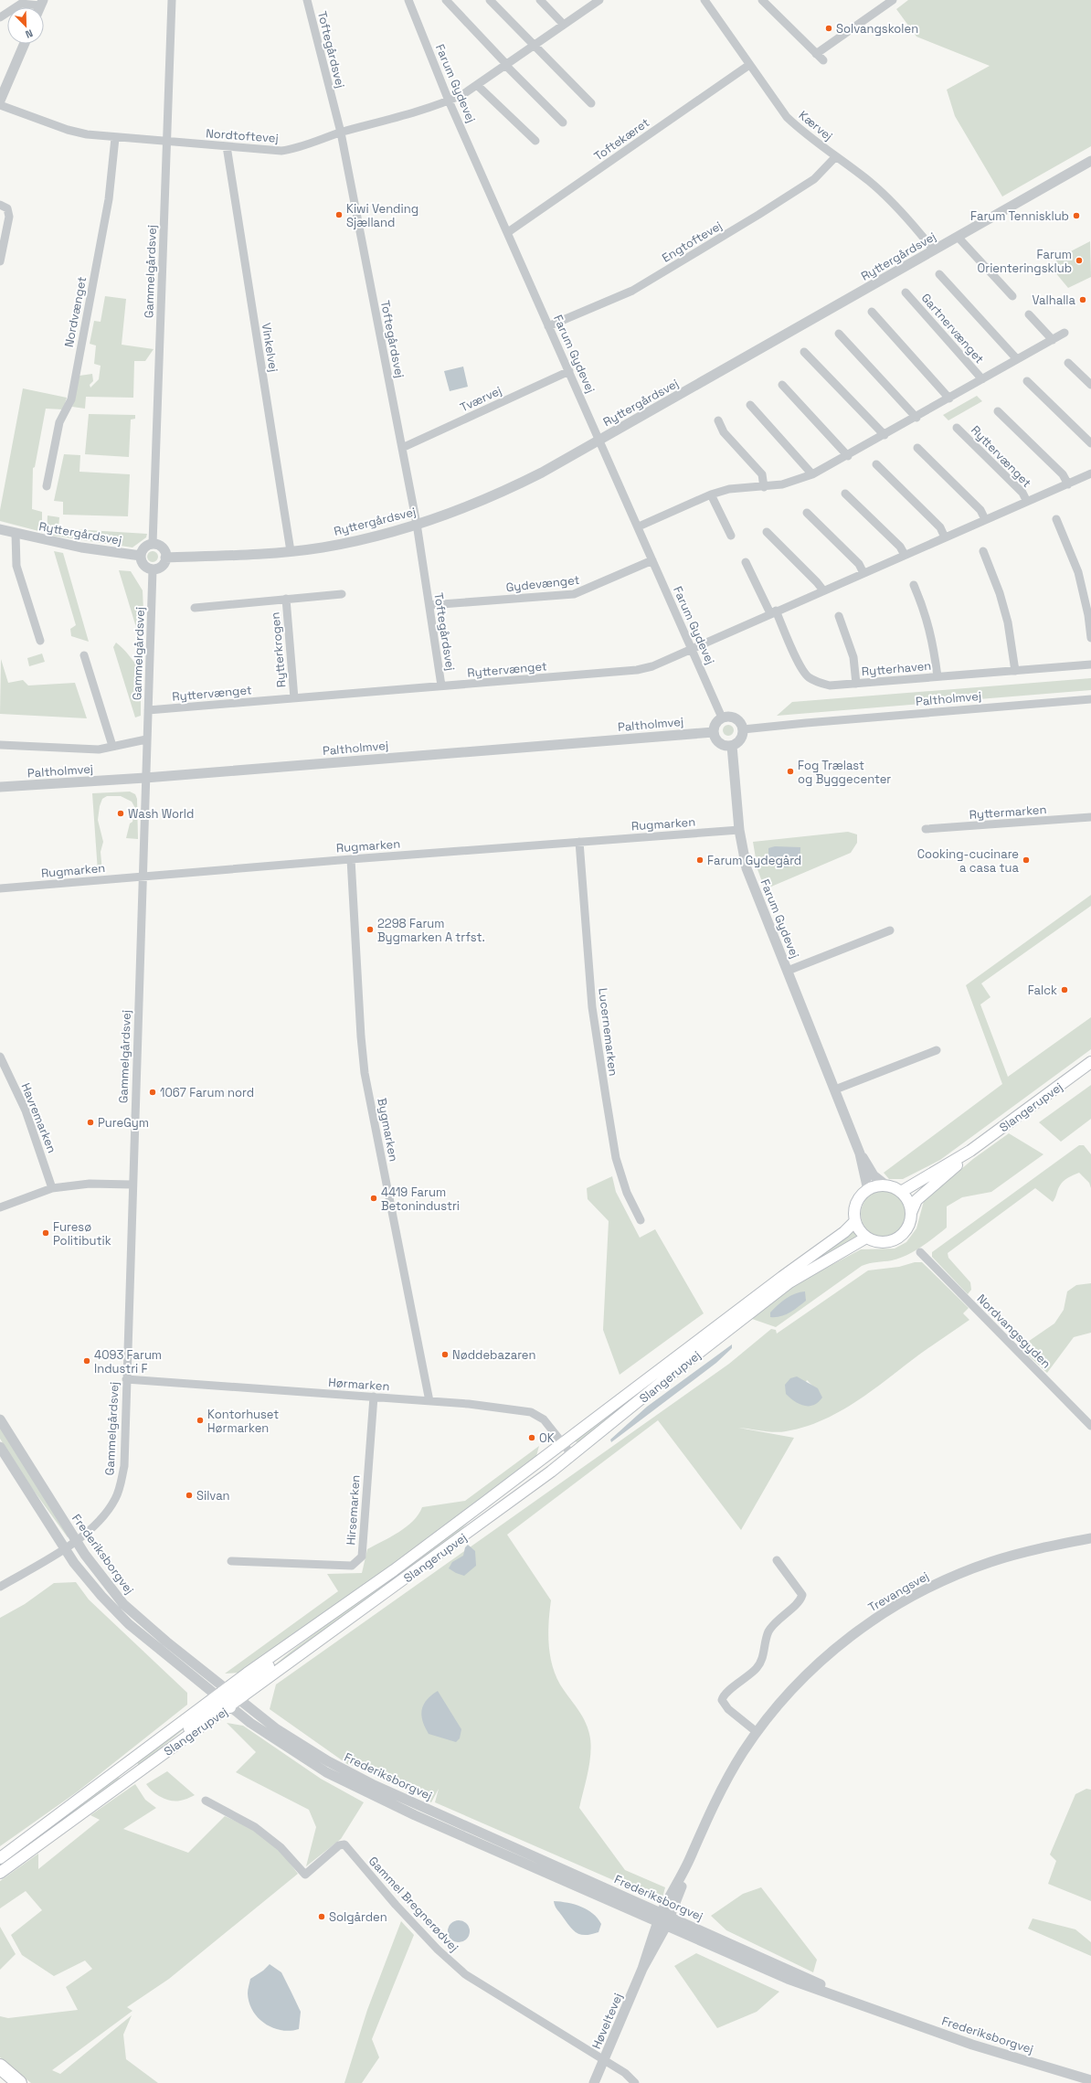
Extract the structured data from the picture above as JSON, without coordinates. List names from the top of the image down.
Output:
{
  "streets": {
    "main road": ["Slangerupvej"],
    "street": [
      "Toftegårdsvej",
      "Farum Gydevej",
      "Kærvej",
      "Nordtoftevej",
      "Toftekæret",
      "Engtoftevej",
      "Ryttergårdsvej",
      "Gammelgårdsvej",
      "Nordvænget",
      "Gartnervænget",
      "Vinkelvej",
      "Tværvej",
      "Ryttervænget",
      "Gydevænget",
      "Rytterkrogen",
      "Rytterhaven",
      "Paltholmvej",
      "Ryttermarken",
      "Rugmarken",
      "Lucernemarken",
      "Havremarken",
      "Bygmarken",
      "Nordvangsgyden",
      "Hørmarken",
      "Hirsemarken",
      "Frederiksborgvej",
      "Trevangsvej",
      "Gammel Bregnerødvej",
      "Høveltevej"
    ]
  },
  "crossings": [
    ["Toftegårdsvej", "Nordtoftevej"],
    ["Toftegårdsvej", "Ryttergårdsvej"],
    ["Toftegårdsvej", "Tværvej"],
    ["Toftegårdsvej", "Ryttervænget"],
    ["Toftegårdsvej", "Gydevænget"],
    ["Farum Gydevej", "Nordtoftevej"],
    ["Farum Gydevej", "Toftekæret"],
    ["Farum Gydevej", "Engtoftevej"],
    ["Farum Gydevej", "Ryttergårdsvej"],
    ["Farum Gydevej", "Gartnervænget"],
    ["Farum Gydevej", "Tværvej"],
    ["Farum Gydevej", "Ryttervænget"],
    ["Farum Gydevej", "Gydevænget"],
    ["Farum Gydevej", "Paltholmvej"],
    ["Farum Gydevej", "Rugmarken"],
    ["Farum Gydevej", "Slangerupvej"],
    ["Kærvej", "Toftekæret"],
    ["Kærvej", "Engtoftevej"],
    ["Kærvej", "Ryttergårdsvej"],
    ["Nordtoftevej", "Gammelgårdsvej"],
    ["Nordtoftevej", "Nordvænget"],
    ["Nordtoftevej", "Vinkelvej"],
    ["Ryttergårdsvej", "Gammelgårdsvej"],
    ["Ryttergårdsvej", "Vinkelvej"],
    ["Gammelgårdsvej", "Ryttervænget"],
    ["Gammelgårdsvej", "Paltholmvej"],
    ["Gammelgårdsvej", "Rugmarken"],
    ["Gammelgårdsvej", "Hørmarken"],
    ["Gammelgårdsvej", "Frederiksborgvej"],
    ["Ryttervænget", "Rytterkrogen"],
    ["Ryttervænget", "Rytterhaven"],
    ["Rugmarken", "Lucernemarken"],
    ["Rugmarken", "Bygmarken"],
    ["Slangerupvej", "Hørmarken"],
    ["Slangerupvej", "Frederiksborgvej"],
    ["Bygmarken", "Hørmarken"],
    ["Hørmarken", "Hirsemarken"],
    ["Frederiksborgvej", "Trevangsvej"],
    ["Frederiksborgvej", "Høveltevej"],
    ["Trevangsvej", "Høveltevej"],
    ["Gammel Bregnerødvej", "Høveltevej"]
  ],
  "places": [
    "Solvangskolen",
    "Kiwi Vending Sjælland",
    "Farum Tennisklub",
    "Farum Orienteringsklub",
    "Valhalla",
    "Fog Trælast og Byggecenter",
    "Wash World",
    "Farum Gydegård",
    "Cooking-cucinare a casa tua",
    "2298 Farum Bygmarken A trfst.",
    "Falck",
    "1067 Farum nord",
    "PureGym",
    "4419 Farum Betonindustri",
    "Furesø Politibutik",
    "Nøddebazaren",
    "4093 Farum Industri F",
    "Kontorhuset Hørmarken",
    "OK",
    "Silvan",
    "Solgården"
  ],
  "north": "bottom right"
}
